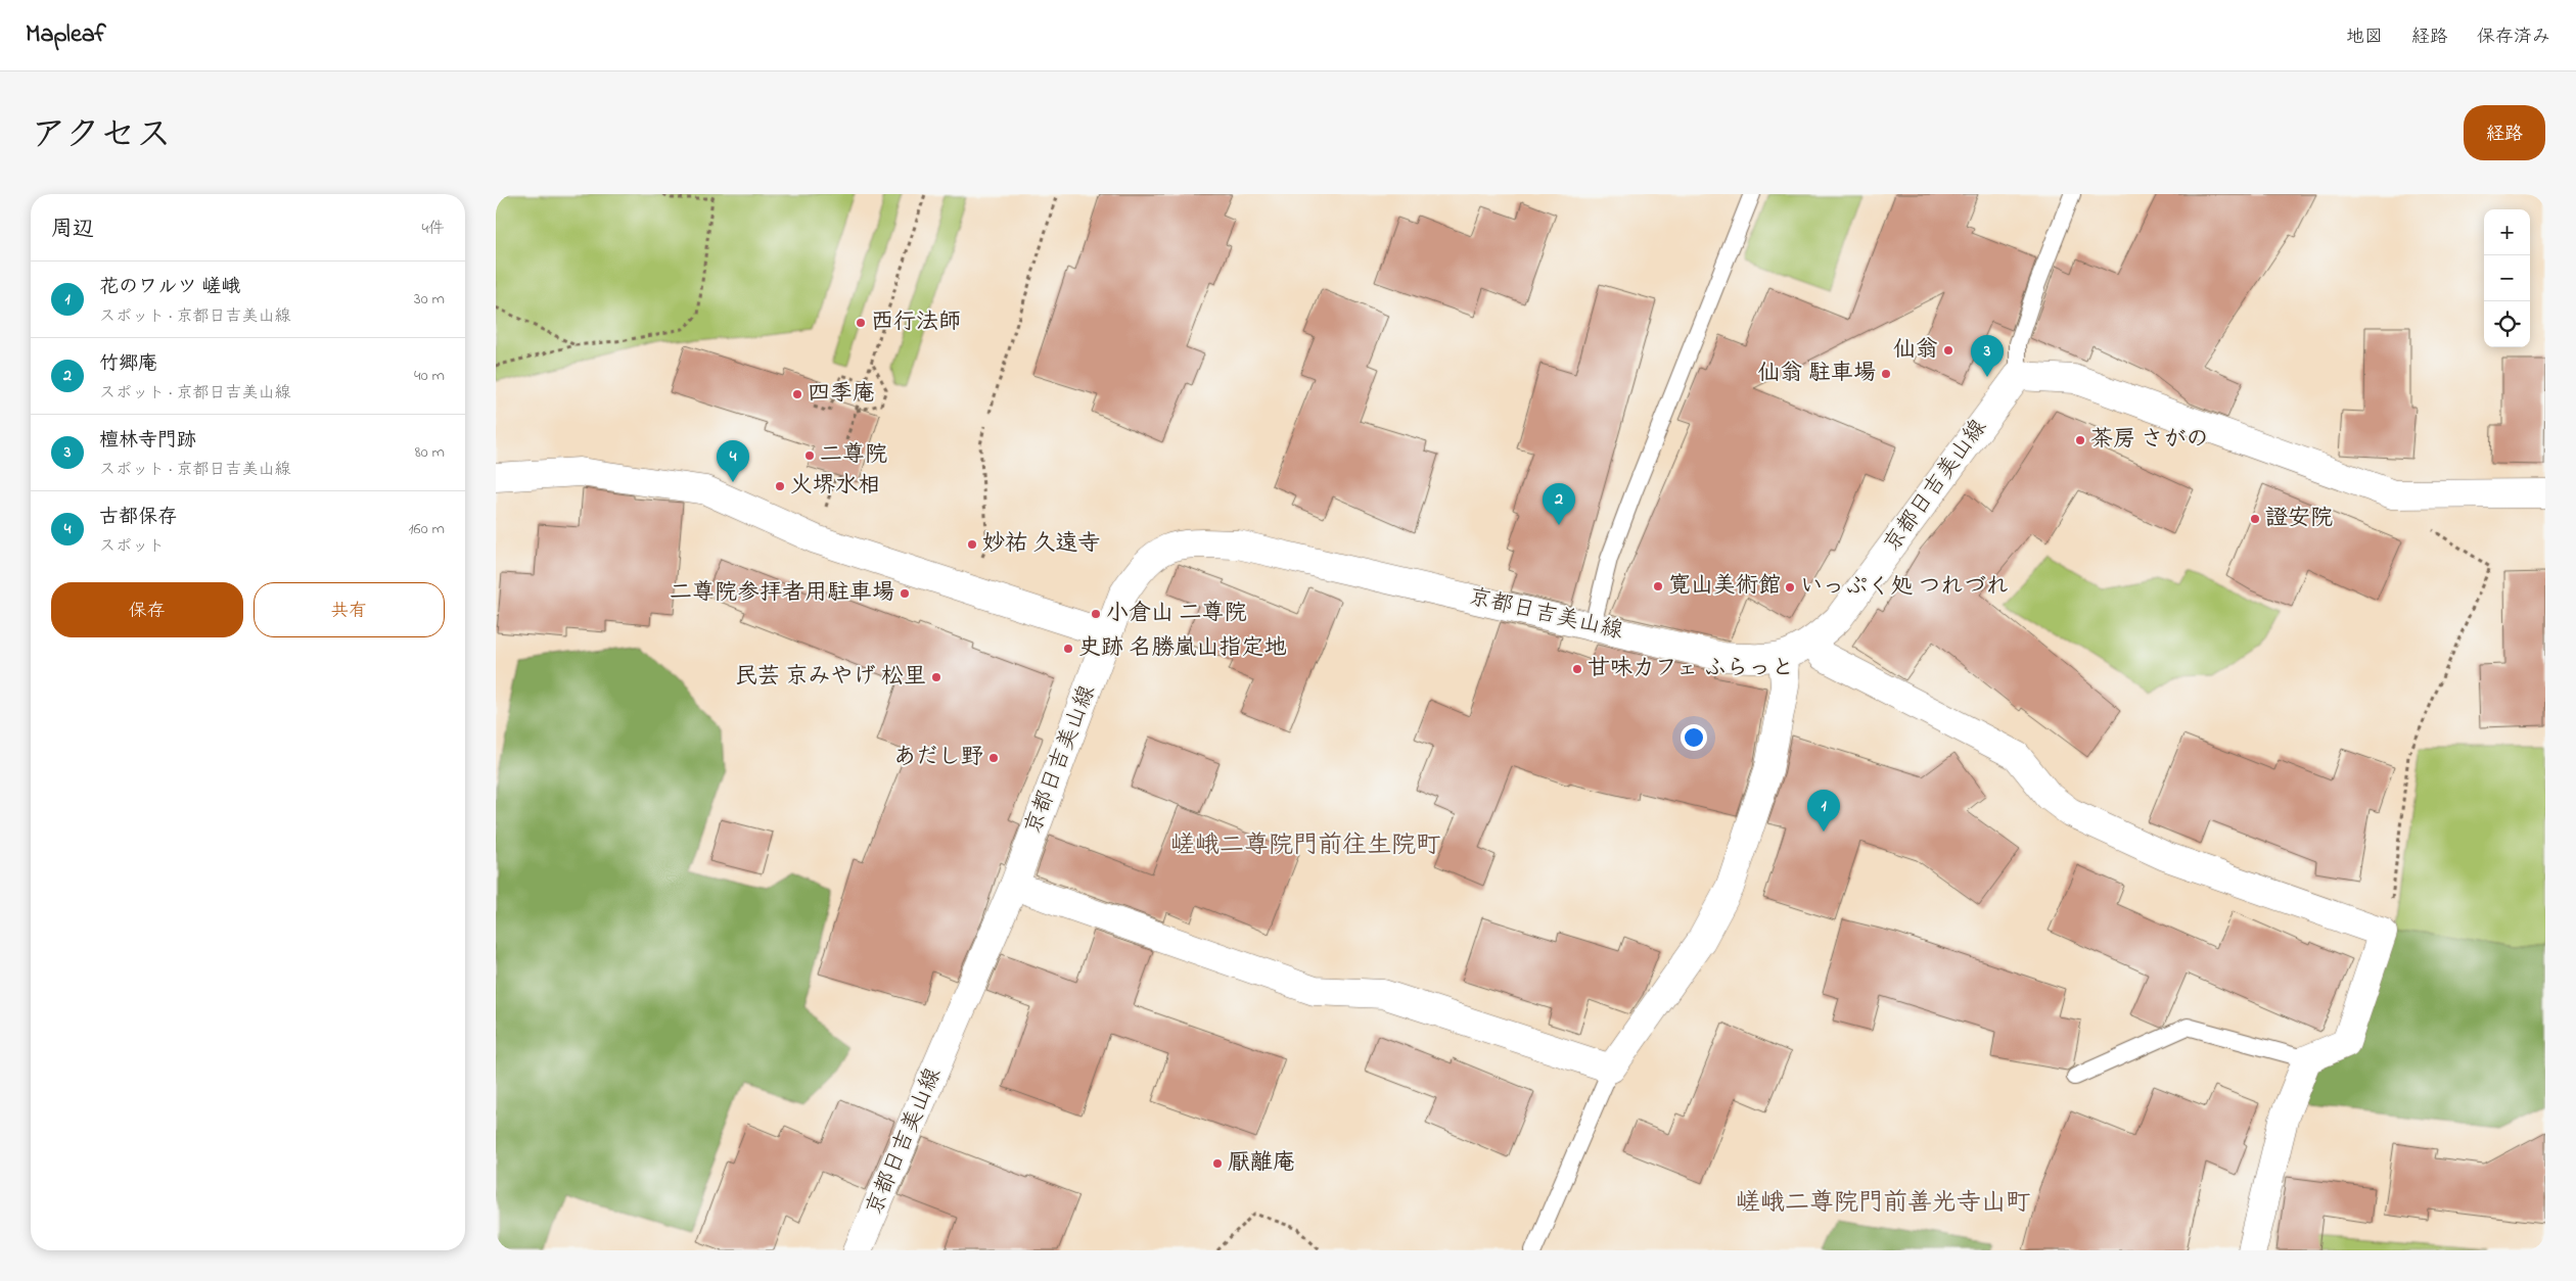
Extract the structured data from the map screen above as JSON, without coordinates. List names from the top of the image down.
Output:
{
  "streets": {
    "street": ["京都日吉美山線"]
  },
  "districts": ["嵯峨二尊院門前往生院町", "嵯峨二尊院門前善光寺山町"],
  "places": [
    "西行法師",
    "仙翁",
    "仙翁 駐車場",
    "四季庵",
    "茶房 さがの",
    "二尊院",
    "火堺水相",
    "證安院",
    "妙祐 久遠寺",
    "寛山美術館",
    "いっぷく処 つれづれ",
    "二尊院参拝者用駐車場",
    "小倉山 二尊院",
    "史跡 名勝嵐山指定地",
    "甘味カフェ ふらっと",
    "民芸 京みやげ 松里",
    "あだし野",
    "厭離庵"
  ],
  "page": {
    "header": "Mapleaf",
    "nav": ["地図", "経路", "保存済み"],
    "title": "アクセス",
    "buttons": [
      "経路",
      ["保存", "共有"]
    ],
    "heading": ["周辺", "4件"],
    "map_buttons": ["+", "−"],
    "list": [
      {
        "mark": "1",
        "name": "花のワルツ 嵯峨",
        "note": "スポット · 京都日吉美山線",
        "value": "30 m"
      },
      {
        "mark": "2",
        "name": "竹郷庵",
        "note": "スポット · 京都日吉美山線",
        "value": "40 m"
      },
      {
        "mark": "3",
        "name": "檀林寺門跡",
        "note": "スポット · 京都日吉美山線",
        "value": "80 m"
      },
      {
        "mark": "4",
        "name": "古都保存",
        "note": "スポット",
        "value": "160 m"
      }
    ],
    "pins": [
      "3",
      "4",
      "2",
      "1"
    ]
  }
}
